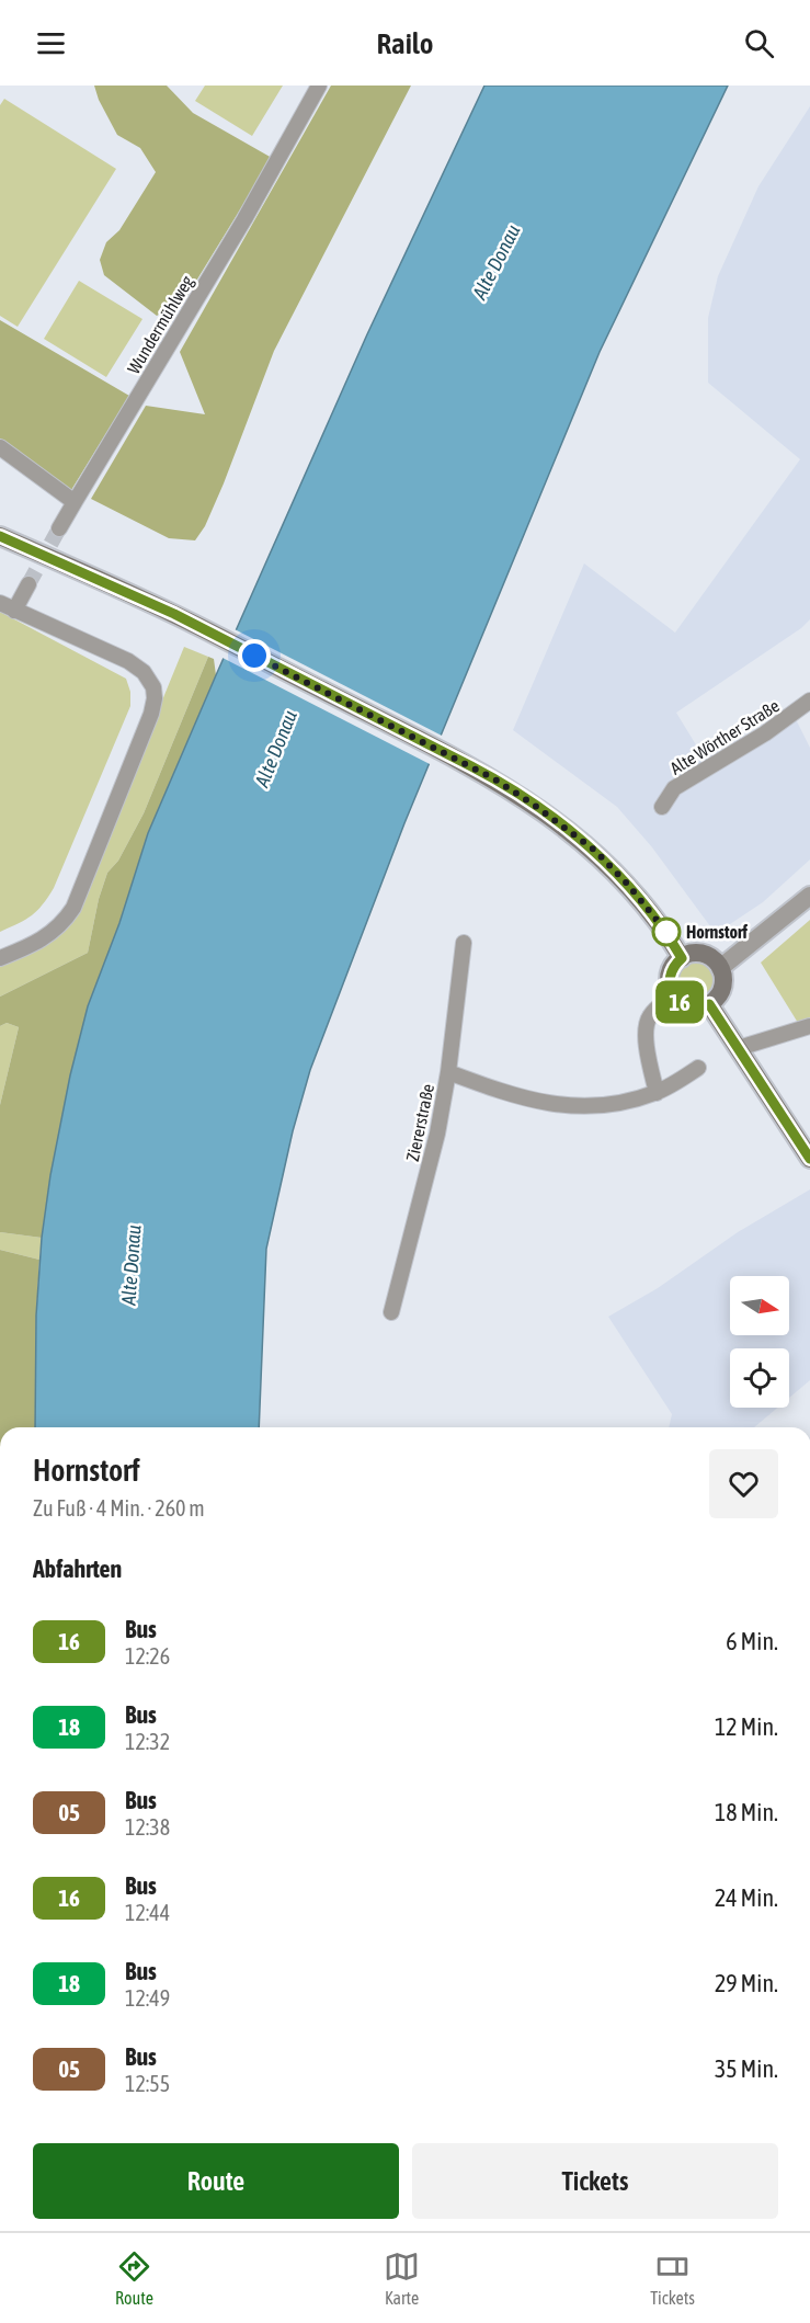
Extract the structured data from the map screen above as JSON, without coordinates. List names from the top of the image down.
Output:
{
  "streets": {
    "street": ["Wundermühlweg", "Alte Wörther Straße", "Ziererstraße"]
  },
  "water": ["Alte Donau"],
  "places": ["Hornstorf"],
  "lines": ["bus line 16"],
  "north": "right",
  "page": {
    "header": "Railo",
    "on_map": "16",
    "heading": [
      ["Hornstorf", "Zu Fuß · 4 Min. · 260 m"],
      "Abfahrten"
    ],
    "list": [
      {
        "mark": "16",
        "name": "Bus",
        "note": "12:26",
        "value": "6 Min."
      },
      {
        "mark": "18",
        "name": "Bus",
        "note": "12:32",
        "value": "12 Min."
      },
      {
        "mark": "05",
        "name": "Bus",
        "note": "12:38",
        "value": "18 Min."
      },
      {
        "mark": "16",
        "name": "Bus",
        "note": "12:44",
        "value": "24 Min."
      },
      {
        "mark": "18",
        "name": "Bus",
        "note": "12:49",
        "value": "29 Min."
      },
      {
        "mark": "05",
        "name": "Bus",
        "note": "12:55",
        "value": "35 Min."
      }
    ],
    "buttons": ["Route", "Tickets"],
    "tabs": ["Route", "Karte", "Tickets"]
  }
}
